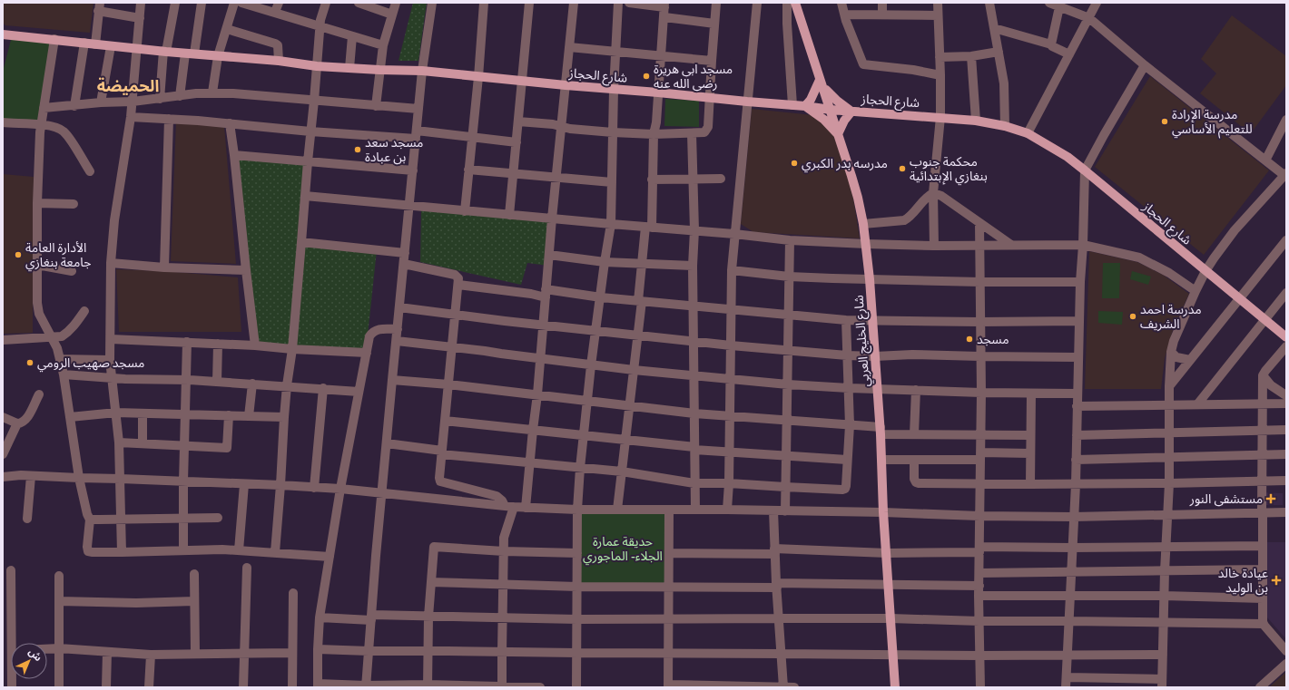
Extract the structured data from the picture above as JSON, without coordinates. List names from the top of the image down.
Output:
{
  "streets": {
    "main road": ["شارع الحجاز", "شارع الخليج العربي"]
  },
  "crossings": [
    ["شارع الحجاز", "شارع الخليج العربي"]
  ],
  "districts": ["الحميضة"],
  "parks": ["حديقة عمارة الجلاء- الماجوري"],
  "places": {
    "other": [
      "مسجد ابي هريرة رضى الله عنه",
      "مدرسة الإرادة للتعليم الأساسي",
      "مسجد سعد بن عبادة",
      "مدرسه بدر الكبري",
      "محكمة جنوب بنغازي الإبتدائية",
      "الأدارة العامة جامعة بنغازي",
      "مدرسة احمد الشريف",
      "مسجد",
      "مسجد صهيب الرومي"
    ],
    "health": ["مستشفى النور", "عيادة خالد بن الوليد"]
  },
  "north": "top right"
}
